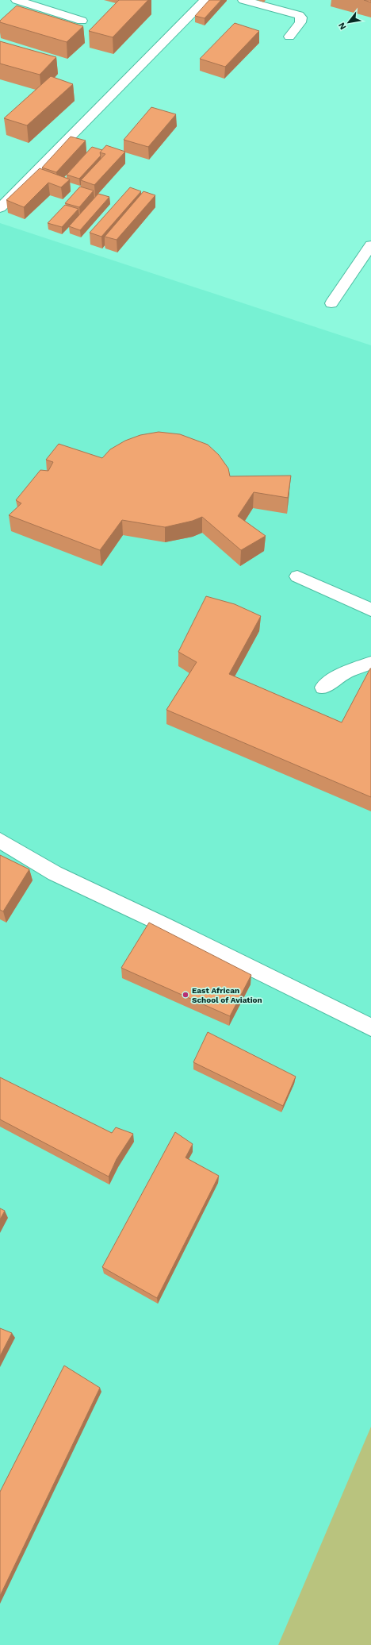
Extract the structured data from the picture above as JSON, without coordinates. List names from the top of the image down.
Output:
{
  "places": ["East African School of Aviation"],
  "north": "bottom left"
}
